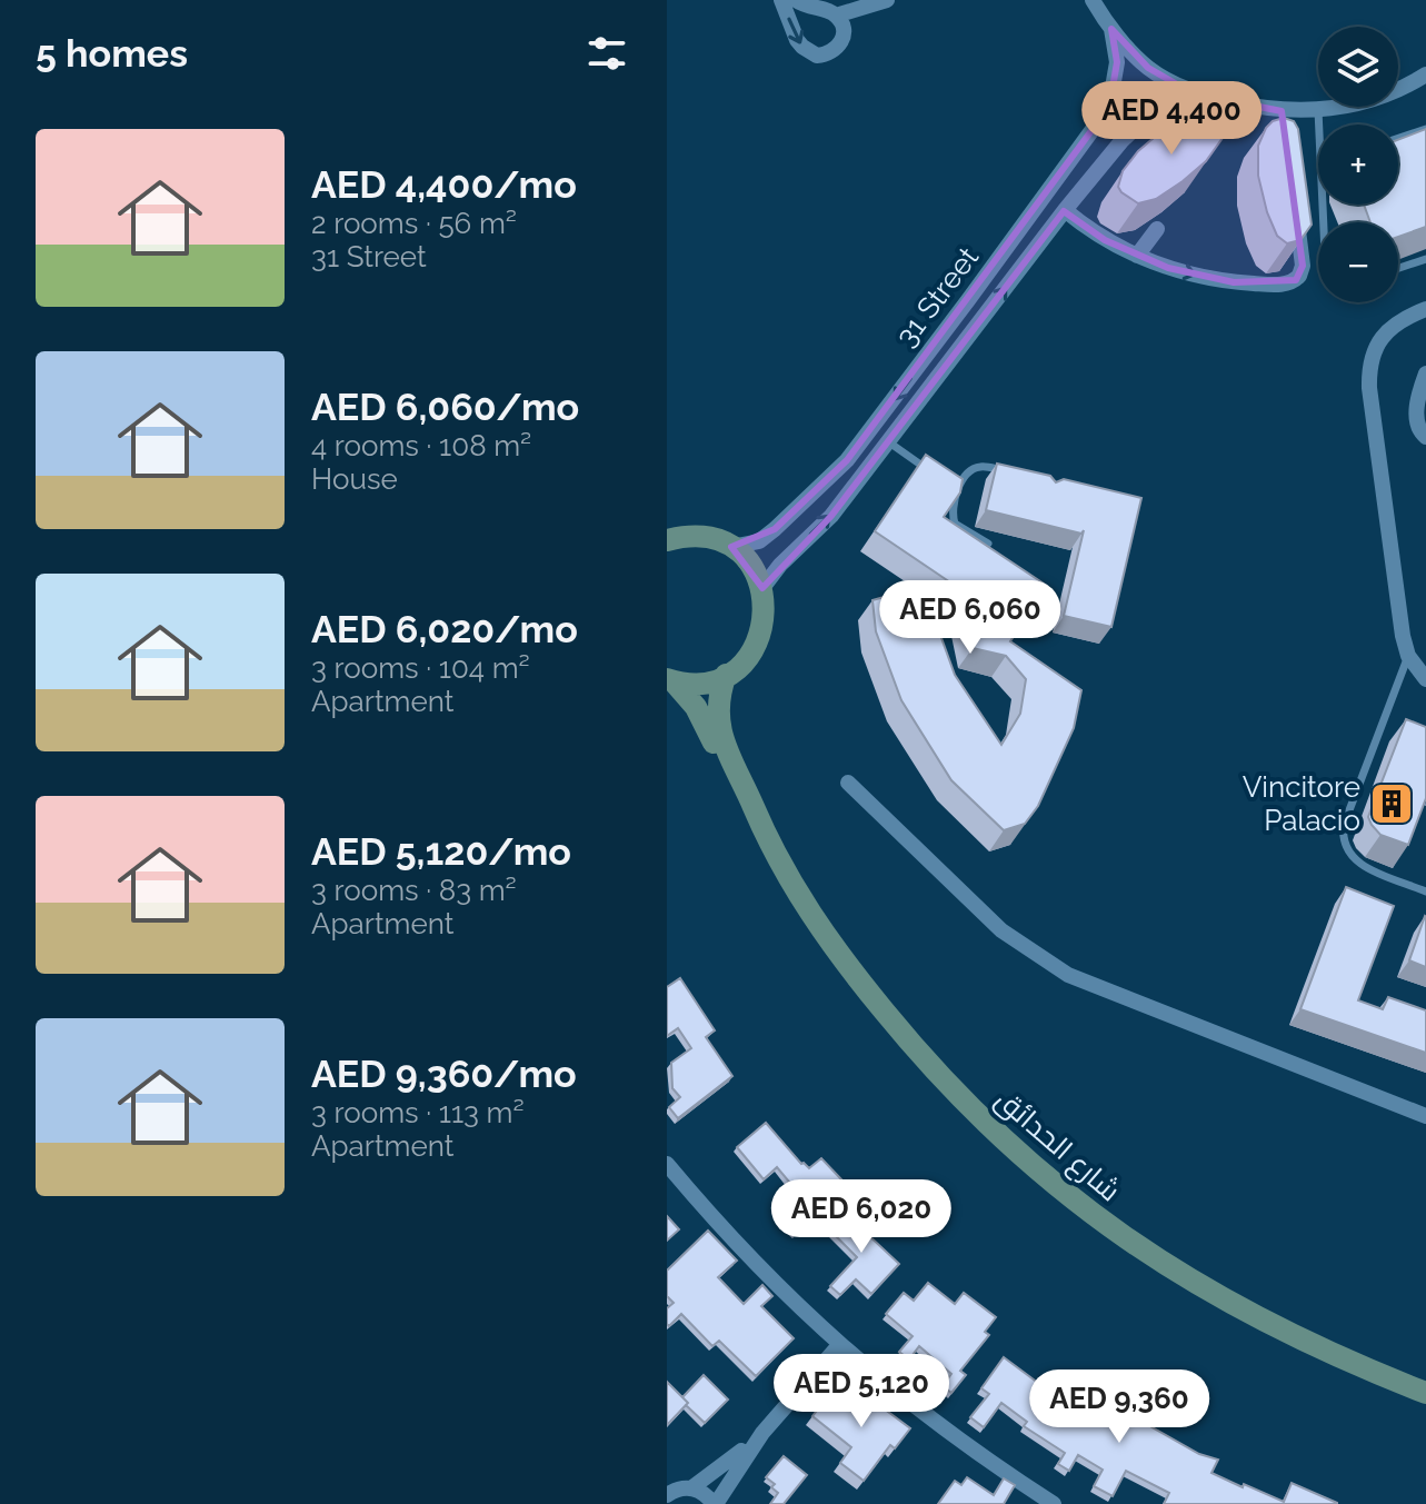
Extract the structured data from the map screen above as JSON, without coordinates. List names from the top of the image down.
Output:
{
  "streets": {
    "street": ["31 Street", "شارع الحدائق"]
  },
  "places": {
    "building": ["Vincitore Palacio"]
  },
  "page": {
    "heading": "5 homes",
    "map_buttons": ["+", "−"],
    "price": [
      "AED 4,400",
      "AED 6,060",
      "AED 6,020",
      "AED 5,120",
      "AED 9,360"
    ],
    "list": [
      {
        "name": "AED 4,400/mo",
        "note": "2 rooms · 56 m² · 31 Street"
      },
      {
        "name": "AED 6,060/mo",
        "note": "4 rooms · 108 m² · House"
      },
      {
        "name": "AED 6,020/mo",
        "note": "3 rooms · 104 m² · Apartment"
      },
      {
        "name": "AED 5,120/mo",
        "note": "3 rooms · 83 m² · Apartment"
      },
      {
        "name": "AED 9,360/mo",
        "note": "3 rooms · 113 m² · Apartment"
      }
    ]
  }
}
